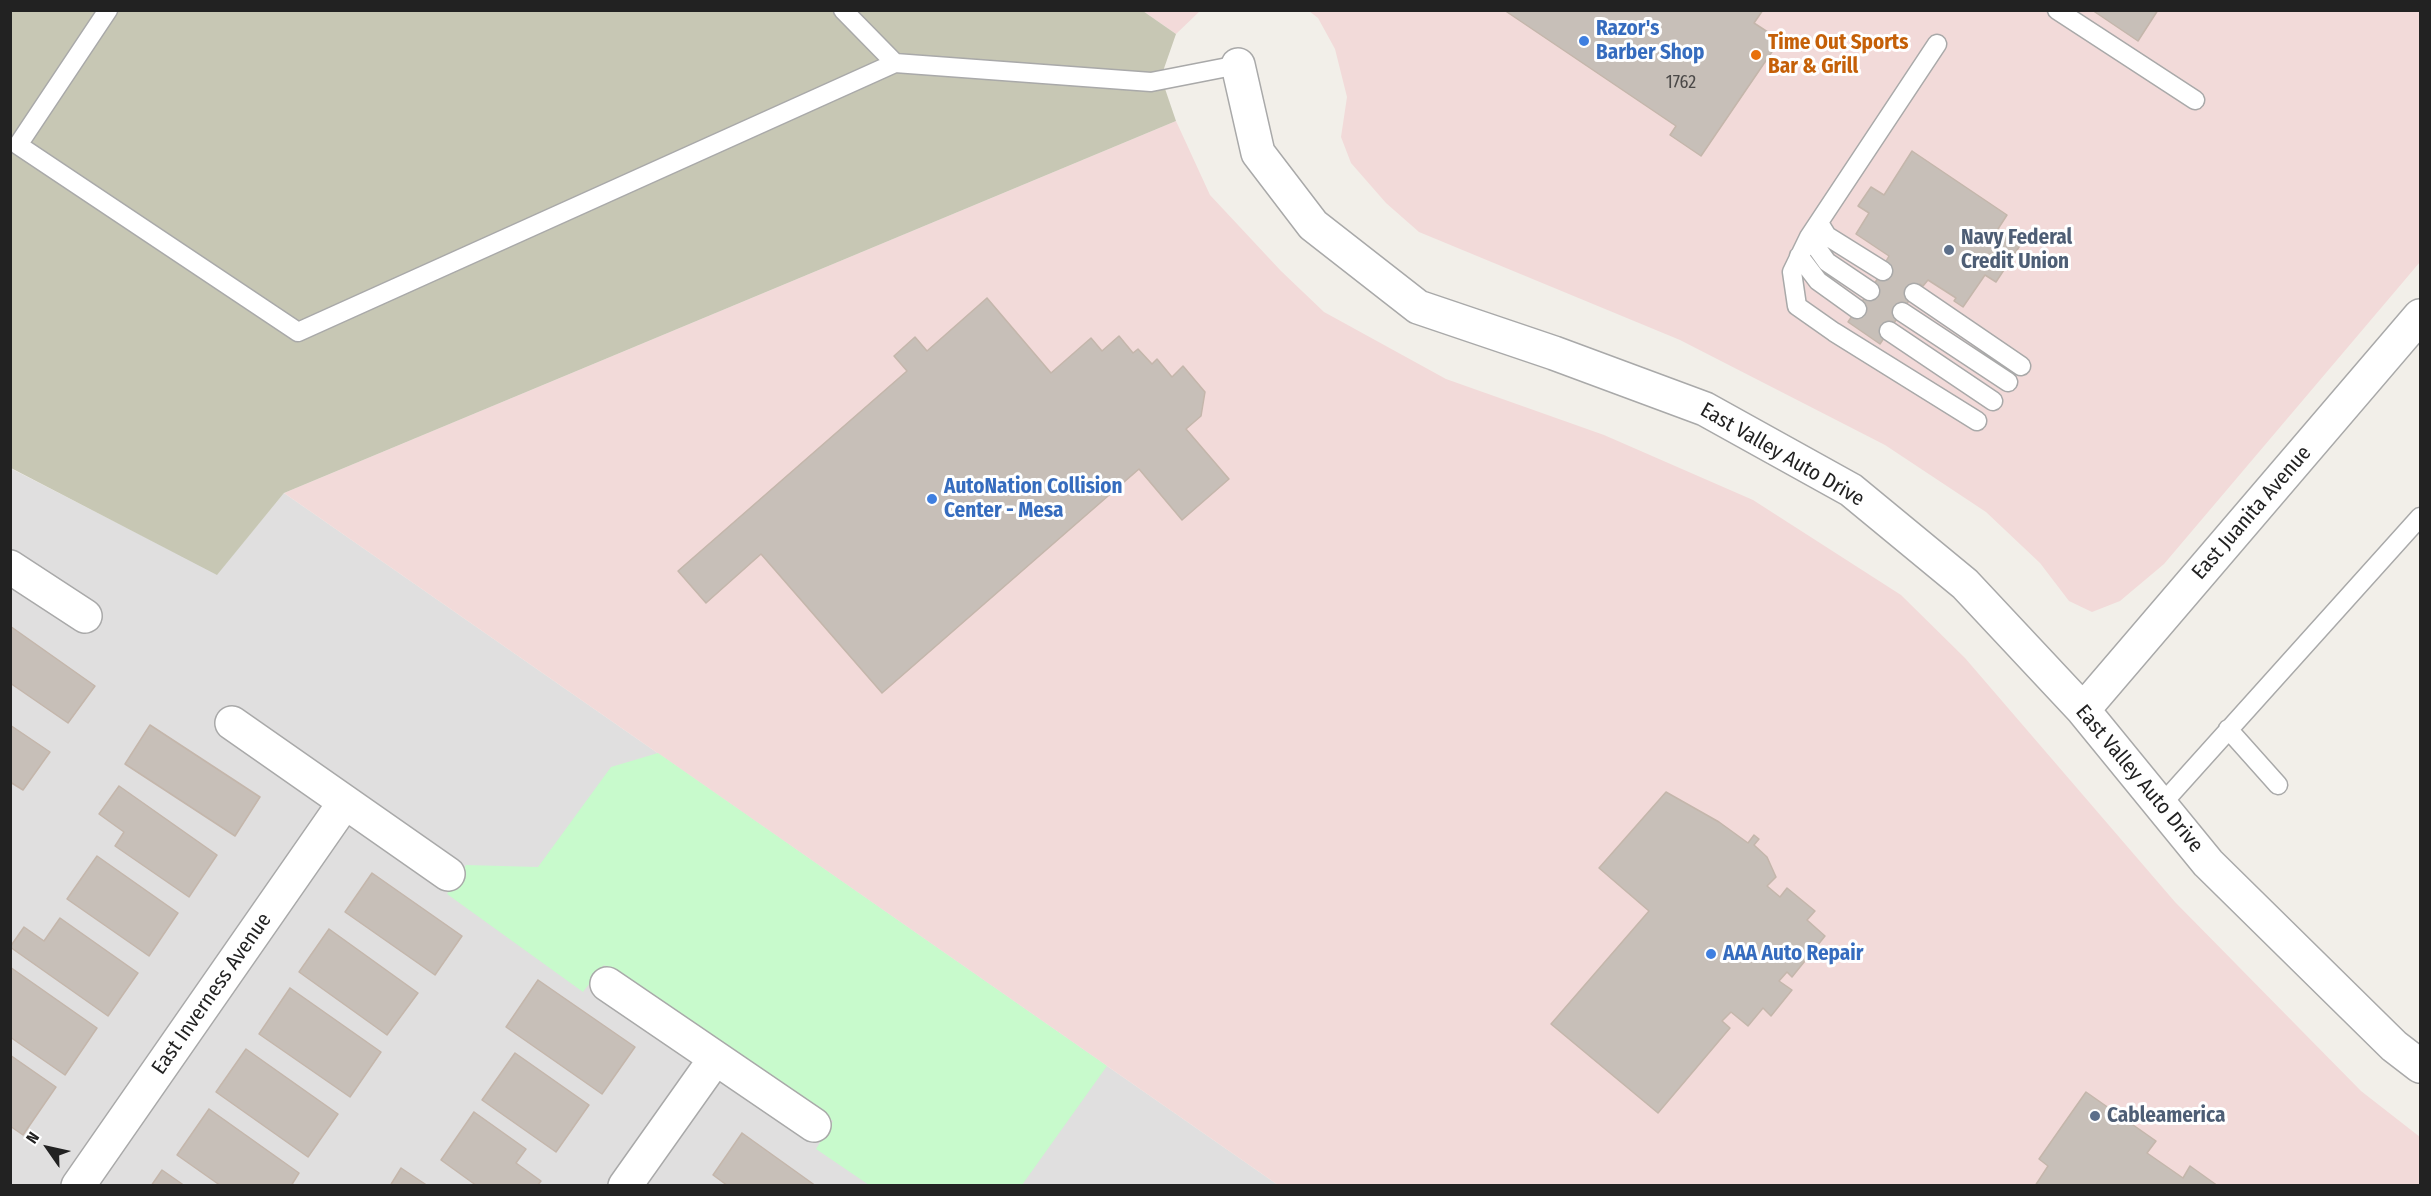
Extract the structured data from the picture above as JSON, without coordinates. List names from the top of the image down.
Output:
{
  "streets": {
    "street": ["East Valley Auto Drive", "East Juanita Avenue", "East Inverness Avenue"]
  },
  "crossings": [
    ["East Valley Auto Drive", "East Juanita Avenue"]
  ],
  "places": [
    "Razor's Barber Shop",
    "Time Out Sports Bar & Grill",
    "Navy Federal Credit Union",
    "AutoNation Collision Center - Mesa",
    "AAA Auto Repair",
    "Cableamerica"
  ],
  "house_numbers": ["1762"],
  "north": "top left"
}
